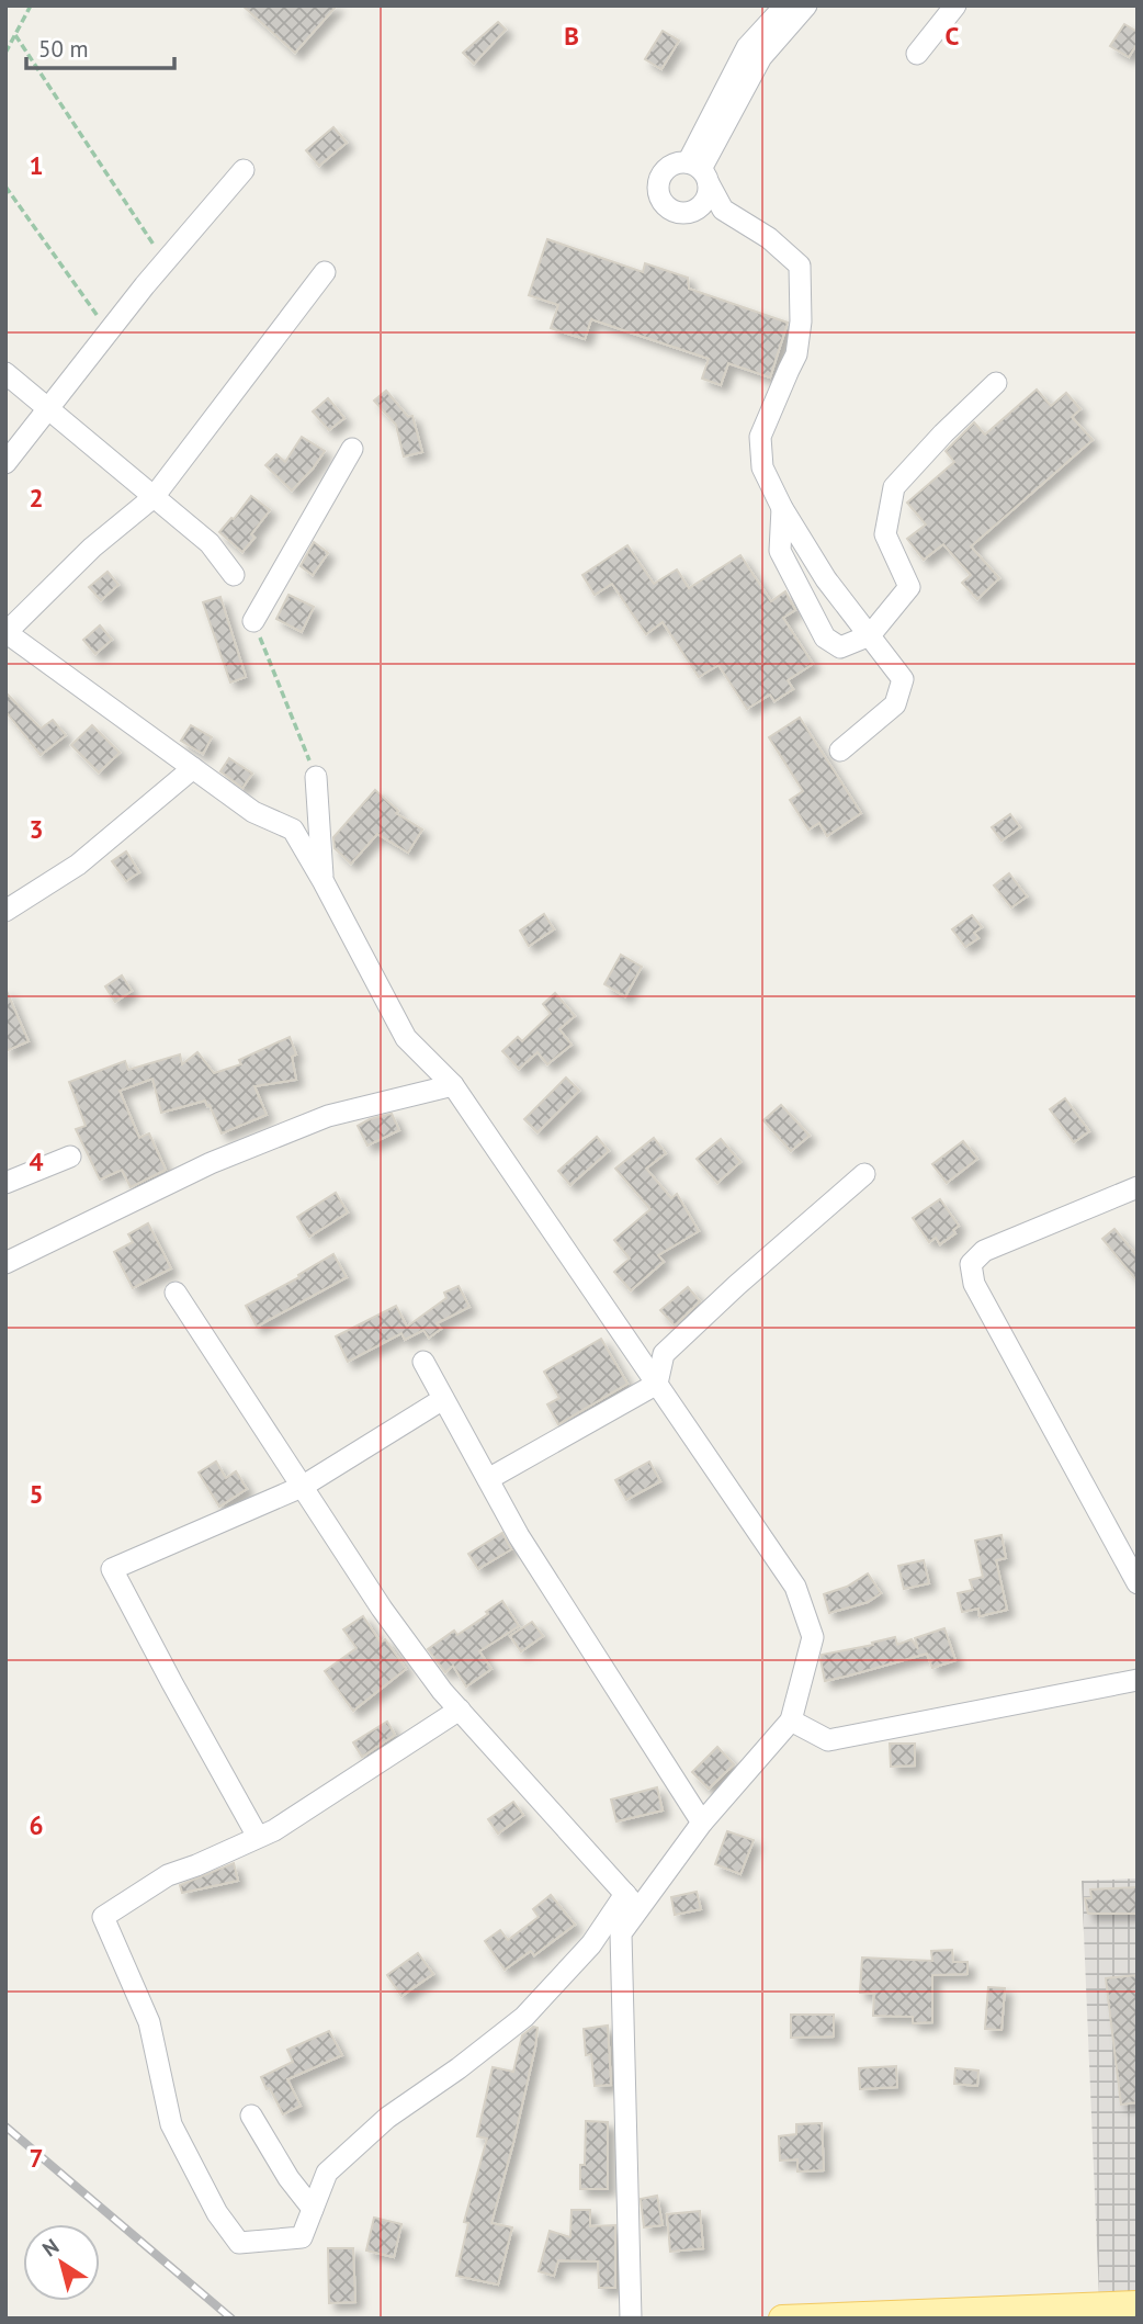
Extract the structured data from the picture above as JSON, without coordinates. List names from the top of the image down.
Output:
{
  "scale_bar": "50 m",
  "north": "top left",
  "grid": {
    "columns": ["B", "C"],
    "rows": [
      "1",
      "2",
      "3",
      "4",
      "5",
      "6",
      "7"
    ]
  }
}
